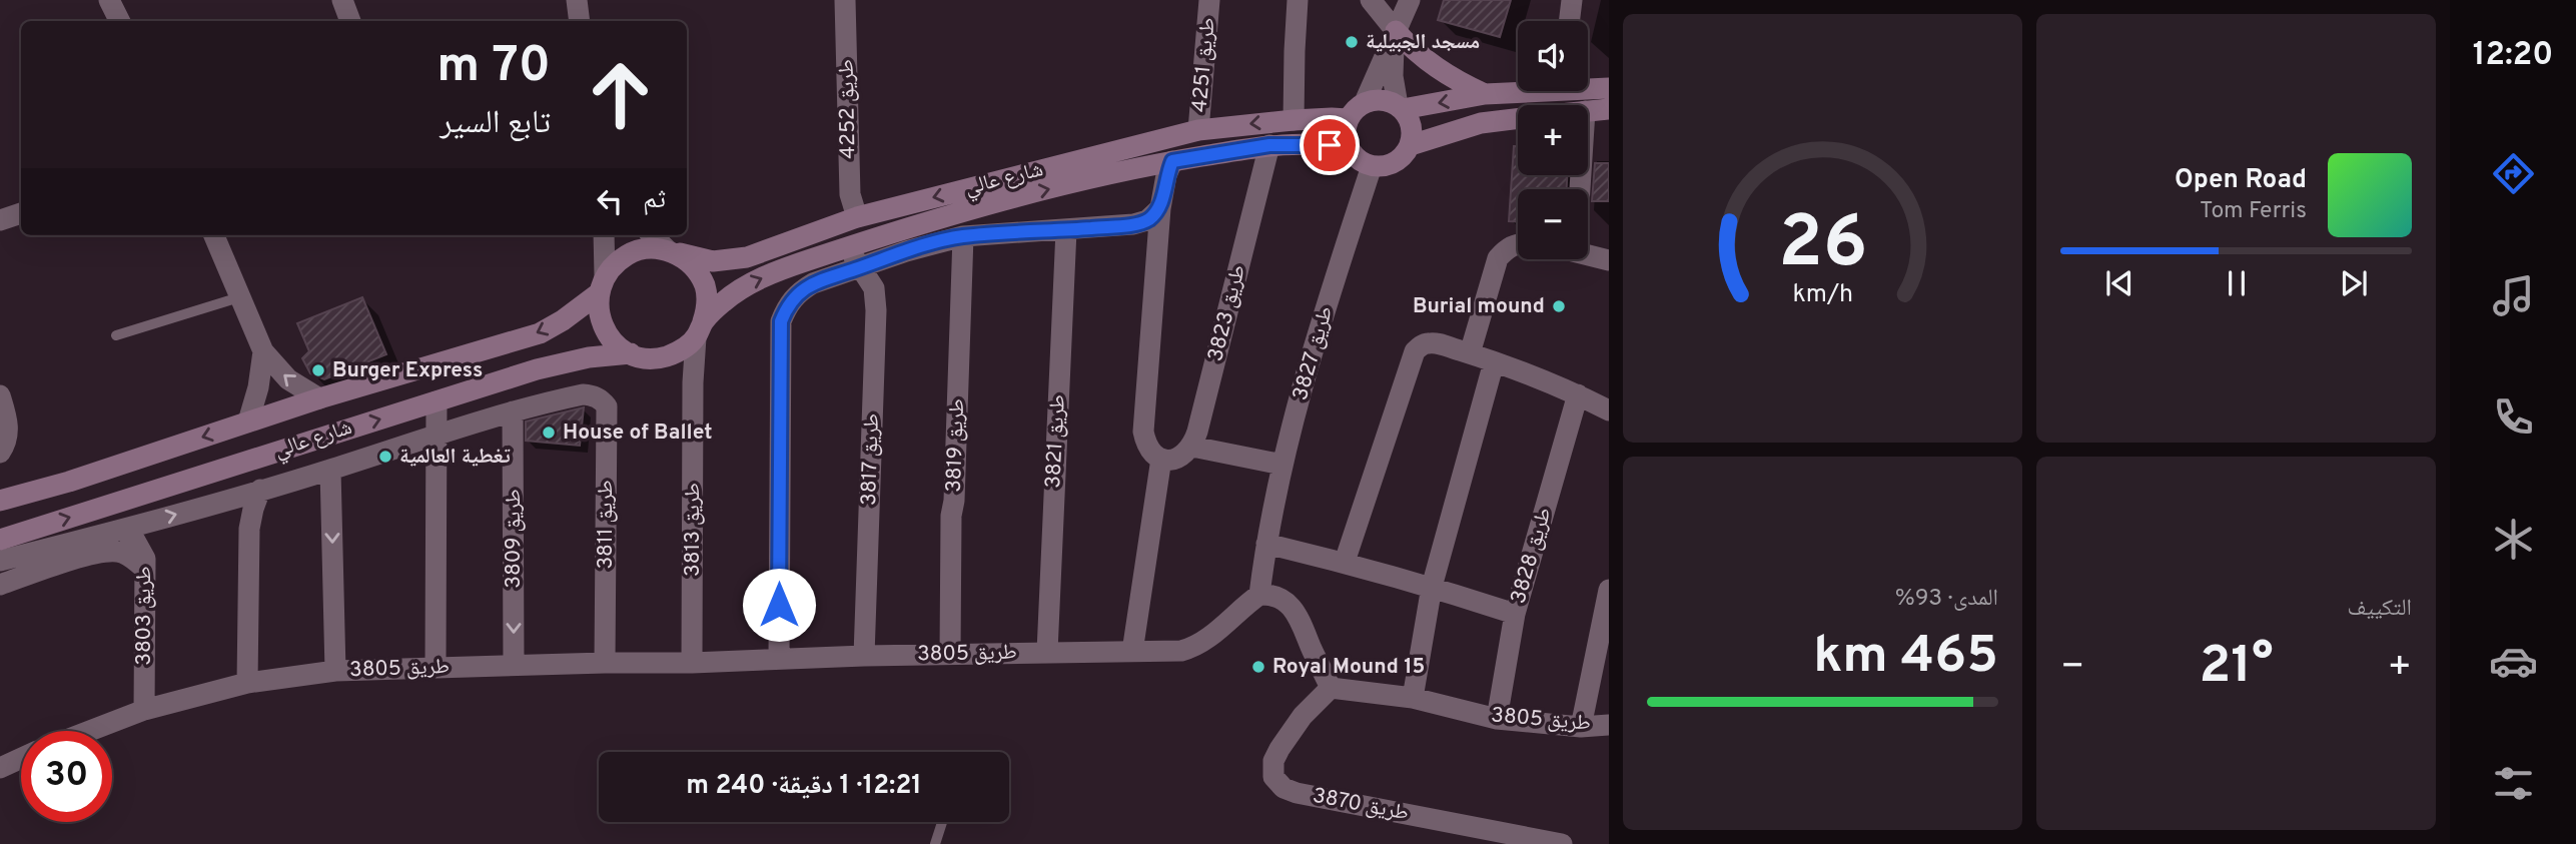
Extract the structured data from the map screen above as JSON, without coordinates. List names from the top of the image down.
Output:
{
  "streets": {
    "street": [
      "طريق 4251",
      "طريق 4252",
      "شارع عالي",
      "طريق 3823",
      "طريق 3827",
      "طريق 3821",
      "طريق 3819",
      "طريق 3817",
      "طريق 3811",
      "طريق 3813",
      "طريق 3809",
      "طريق 3828",
      "طريق 3803",
      "طريق 3805",
      "طريق 3870"
    ]
  },
  "crossings": [
    ["طريق 4251", "شارع عالي"],
    ["طريق 4252", "شارع عالي"],
    ["شارع عالي", "طريق 3823"],
    ["شارع عالي", "طريق 3827"],
    ["شارع عالي", "طريق 3817"],
    ["شارع عالي", "طريق 3813"],
    ["طريق 3827", "طريق 3805"],
    ["طريق 3821", "طريق 3805"],
    ["طريق 3819", "طريق 3805"],
    ["طريق 3817", "طريق 3805"],
    ["طريق 3811", "طريق 3809"],
    ["طريق 3811", "طريق 3805"],
    ["طريق 3813", "طريق 3805"],
    ["طريق 3809", "طريق 3805"],
    ["طريق 3828", "طريق 3805"],
    ["طريق 3803", "طريق 3805"],
    ["طريق 3805", "طريق 3870"]
  ],
  "places": [
    "مسجد الجبيلية",
    "Burial mound",
    "Burger Express",
    "House of Ballet",
    "تغطية العالمية",
    "Royal Mound 15"
  ],
  "page": {
    "tabs": "12:20",
    "map_buttons": ["+", "−"],
    "turn": ["70 m", "تابع السير"],
    "song": ["Open Road", "Tom Ferris"],
    "then": "ثم",
    "tile": [
      "التكييف",
      ["المدى · 93%", "465 km"]
    ],
    "heat": ["−", "21°", "+"],
    "limit": "30",
    "trip": "12:21 · 1 دقيقة · 240 m",
    "gauge": ["26", "km/h"]
  }
}
